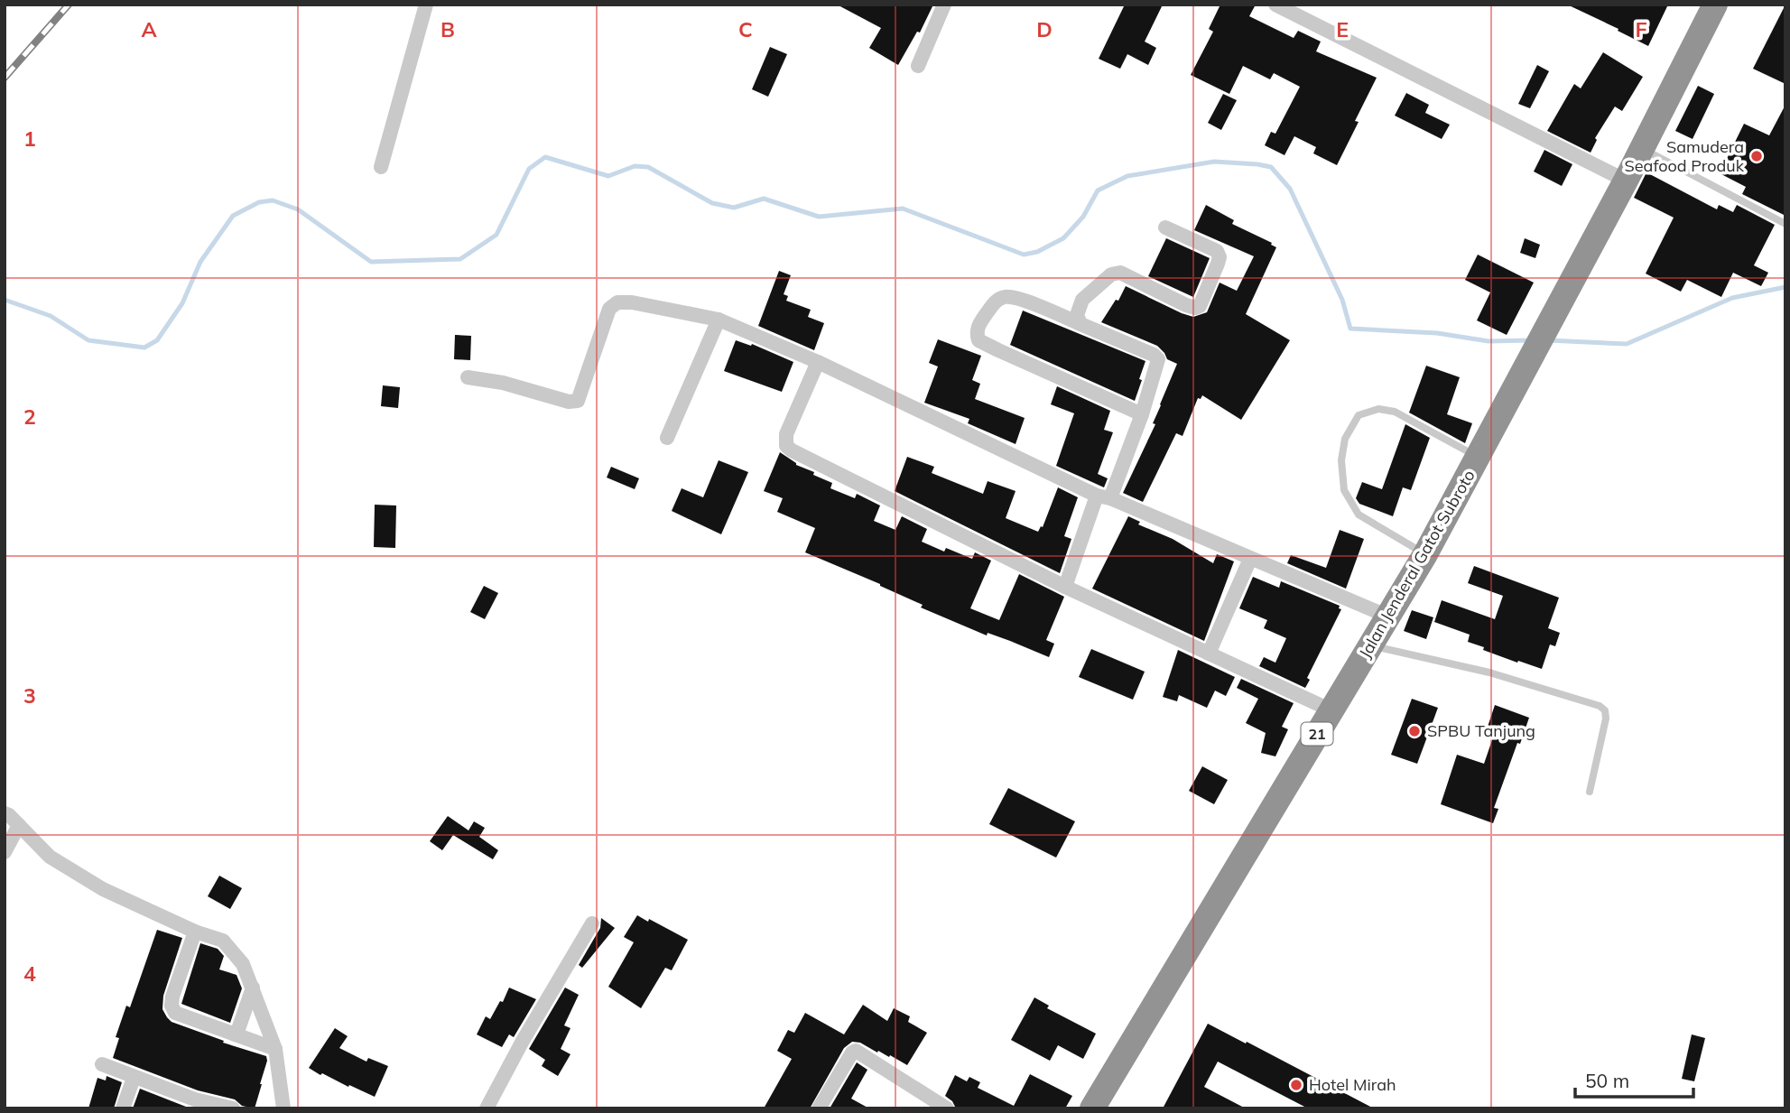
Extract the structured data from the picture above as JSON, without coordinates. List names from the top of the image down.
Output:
{
  "streets": {
    "highway": ["Jalan Jenderal Gatot Subroto", "21"]
  },
  "places": ["Samudera Seafood Produk", "SPBU Tanjung", "Hotel Mirah"],
  "scale_bar": "50 m",
  "grid": {
    "columns": [
      "A",
      "B",
      "C",
      "D",
      "E",
      "F"
    ],
    "rows": [
      "1",
      "2",
      "3",
      "4"
    ]
  }
}
